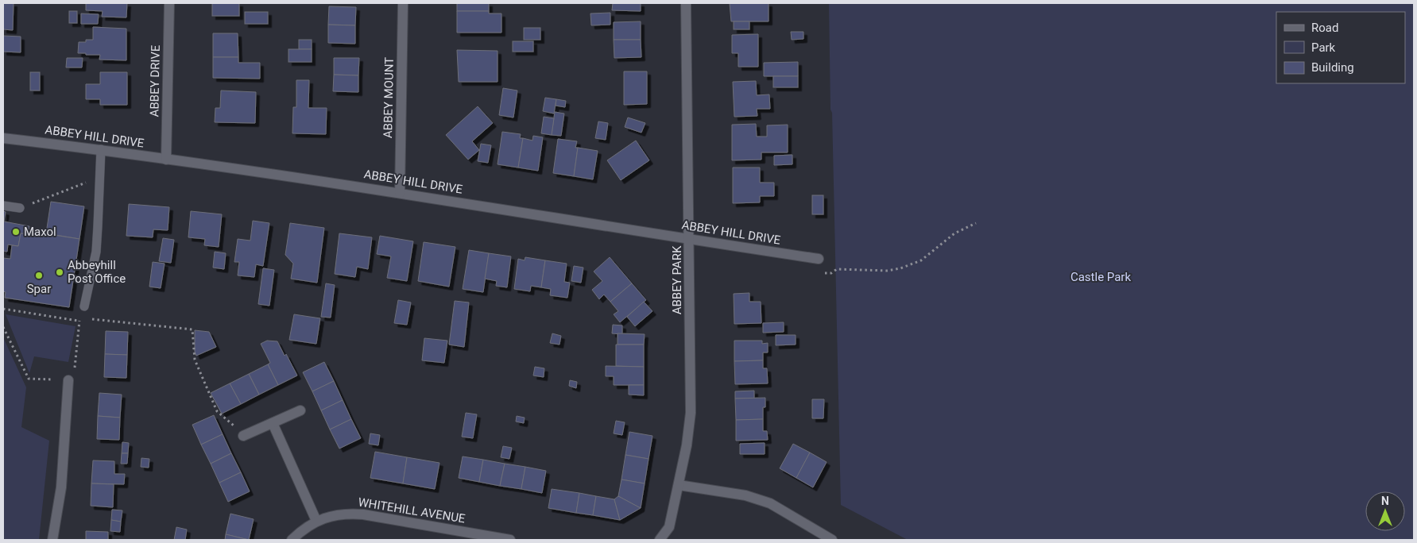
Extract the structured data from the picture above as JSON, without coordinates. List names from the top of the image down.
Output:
{
  "streets": {
    "street": [
      "ABBEY DRIVE",
      "ABBEY MOUNT",
      "ABBEY HILL DRIVE",
      "ABBEY PARK",
      "WHITEHILL AVENUE"
    ]
  },
  "crossings": [
    ["ABBEY DRIVE", "ABBEY HILL DRIVE"],
    ["ABBEY MOUNT", "ABBEY HILL DRIVE"],
    ["ABBEY HILL DRIVE", "ABBEY PARK"]
  ],
  "parks": ["Castle Park"],
  "places": ["Maxol", "Abbeyhill Post Office", "Spar"],
  "legend": ["Road", "Park", "Building"],
  "north": "top"
}
